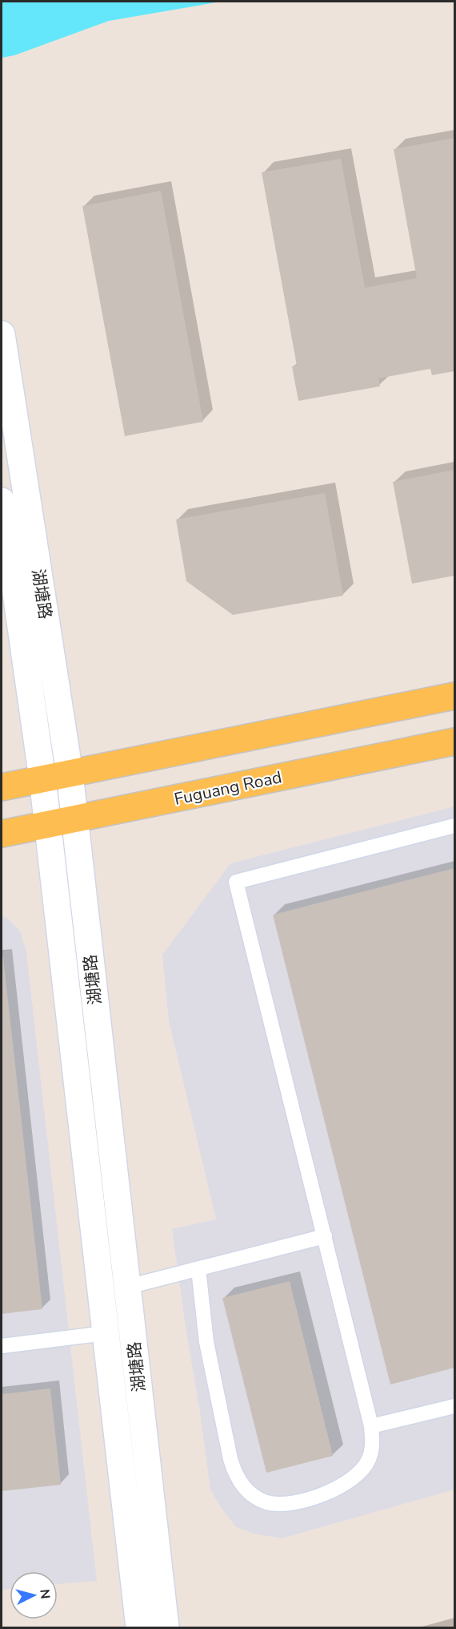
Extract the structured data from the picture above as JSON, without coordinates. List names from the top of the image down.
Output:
{
  "streets": {
    "main road": ["湖塘路", "Fuguang Road"]
  },
  "crossings": [
    ["湖塘路", "Fuguang Road"]
  ],
  "north": "right"
}
